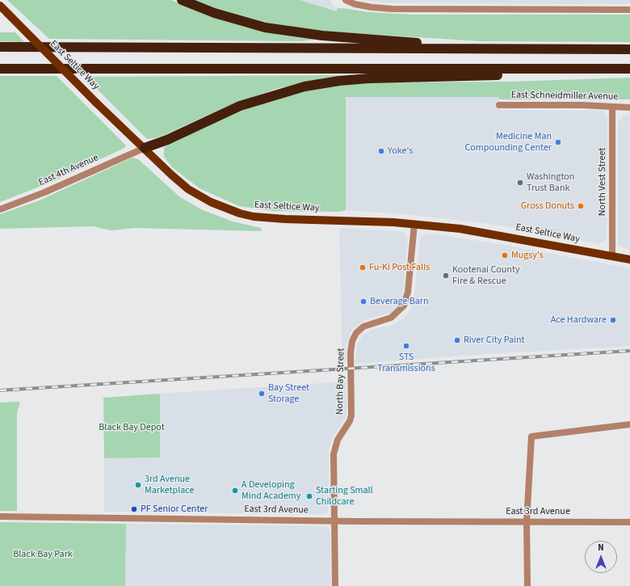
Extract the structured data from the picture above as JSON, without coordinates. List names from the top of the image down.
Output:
{
  "streets": {
    "main road": ["East Seltice Way"],
    "street": [
      "East Schneidmiller Avenue",
      "East 4th Avenue",
      "North Vest Street",
      "North Bay Street",
      "East 3rd Avenue"
    ]
  },
  "crossings": [
    ["East Seltice Way", "East 4th Avenue"],
    ["East Seltice Way", "North Vest Street"],
    ["East Seltice Way", "North Bay Street"],
    ["East Schneidmiller Avenue", "North Vest Street"],
    ["North Bay Street", "East 3rd Avenue"]
  ],
  "parks": ["Black Bay Depot", "Black Bay Park"],
  "places": [
    "Medicine Man Compounding Center",
    "Yoke's",
    "Washington Trust Bank",
    "Gross Donuts",
    "Mugsy's",
    "Fu-Ki Post Falls",
    "Kootenai County Fire & Rescue",
    "Beverage Barn",
    "Ace Hardware",
    "River City Paint",
    "STS Transmissions",
    "Bay Street Storage",
    "3rd Avenue Marketplace",
    "A Developing Mind Academy",
    "Starting Small Childcare",
    "PF Senior Center"
  ],
  "north": "top"
}
